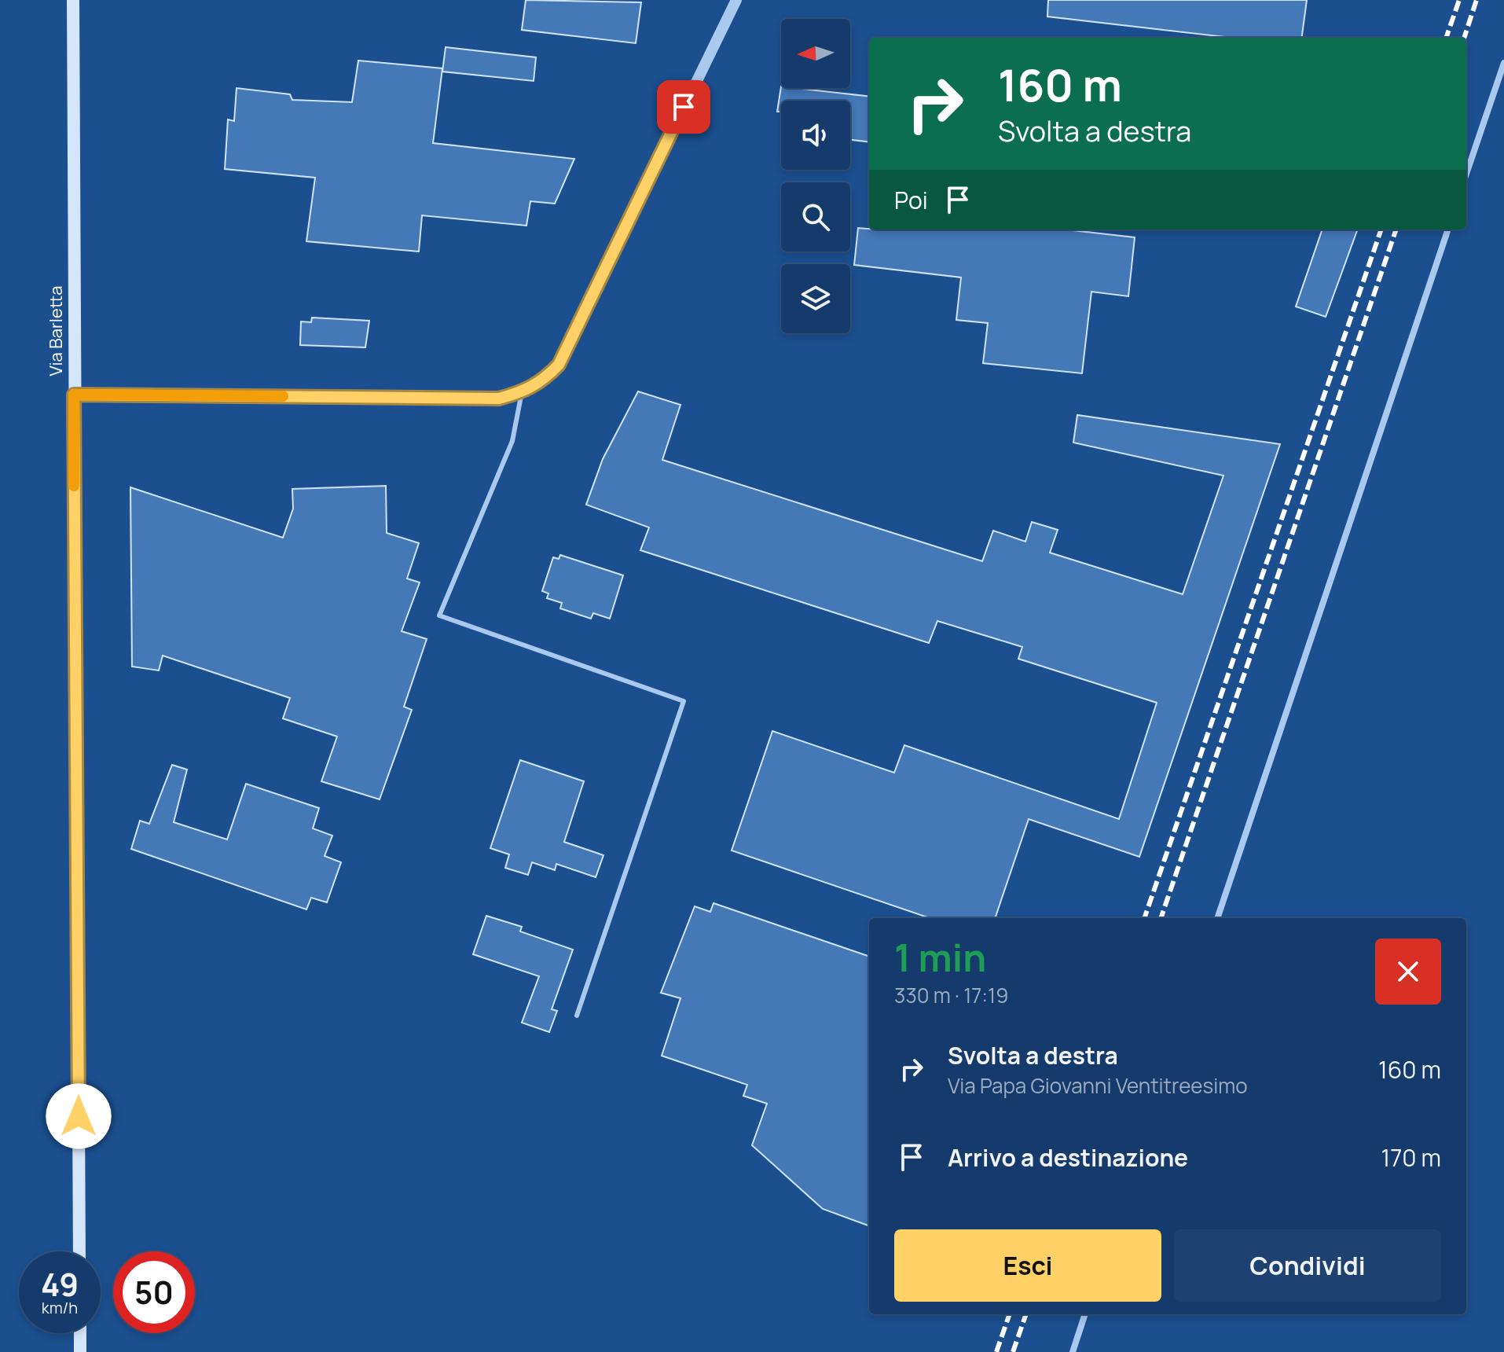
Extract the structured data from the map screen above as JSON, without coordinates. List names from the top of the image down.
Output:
{
  "streets": {
    "main road": ["Via Barletta"]
  },
  "north": "left",
  "page": {
    "turn": ["160 m", "Svolta a destra"],
    "then": "Poi",
    "heading": ["1 min", "330 m · 17:19"],
    "list": [
      {
        "name": "Svolta a destra",
        "note": "Via Papa Giovanni Ventitreesimo",
        "value": "160 m"
      },
      {
        "name": "Arrivo a destinazione",
        "value": "170 m"
      }
    ],
    "buttons": ["Esci", "Condividi"],
    "speed": "49 km/h",
    "limit": "50"
  }
}
